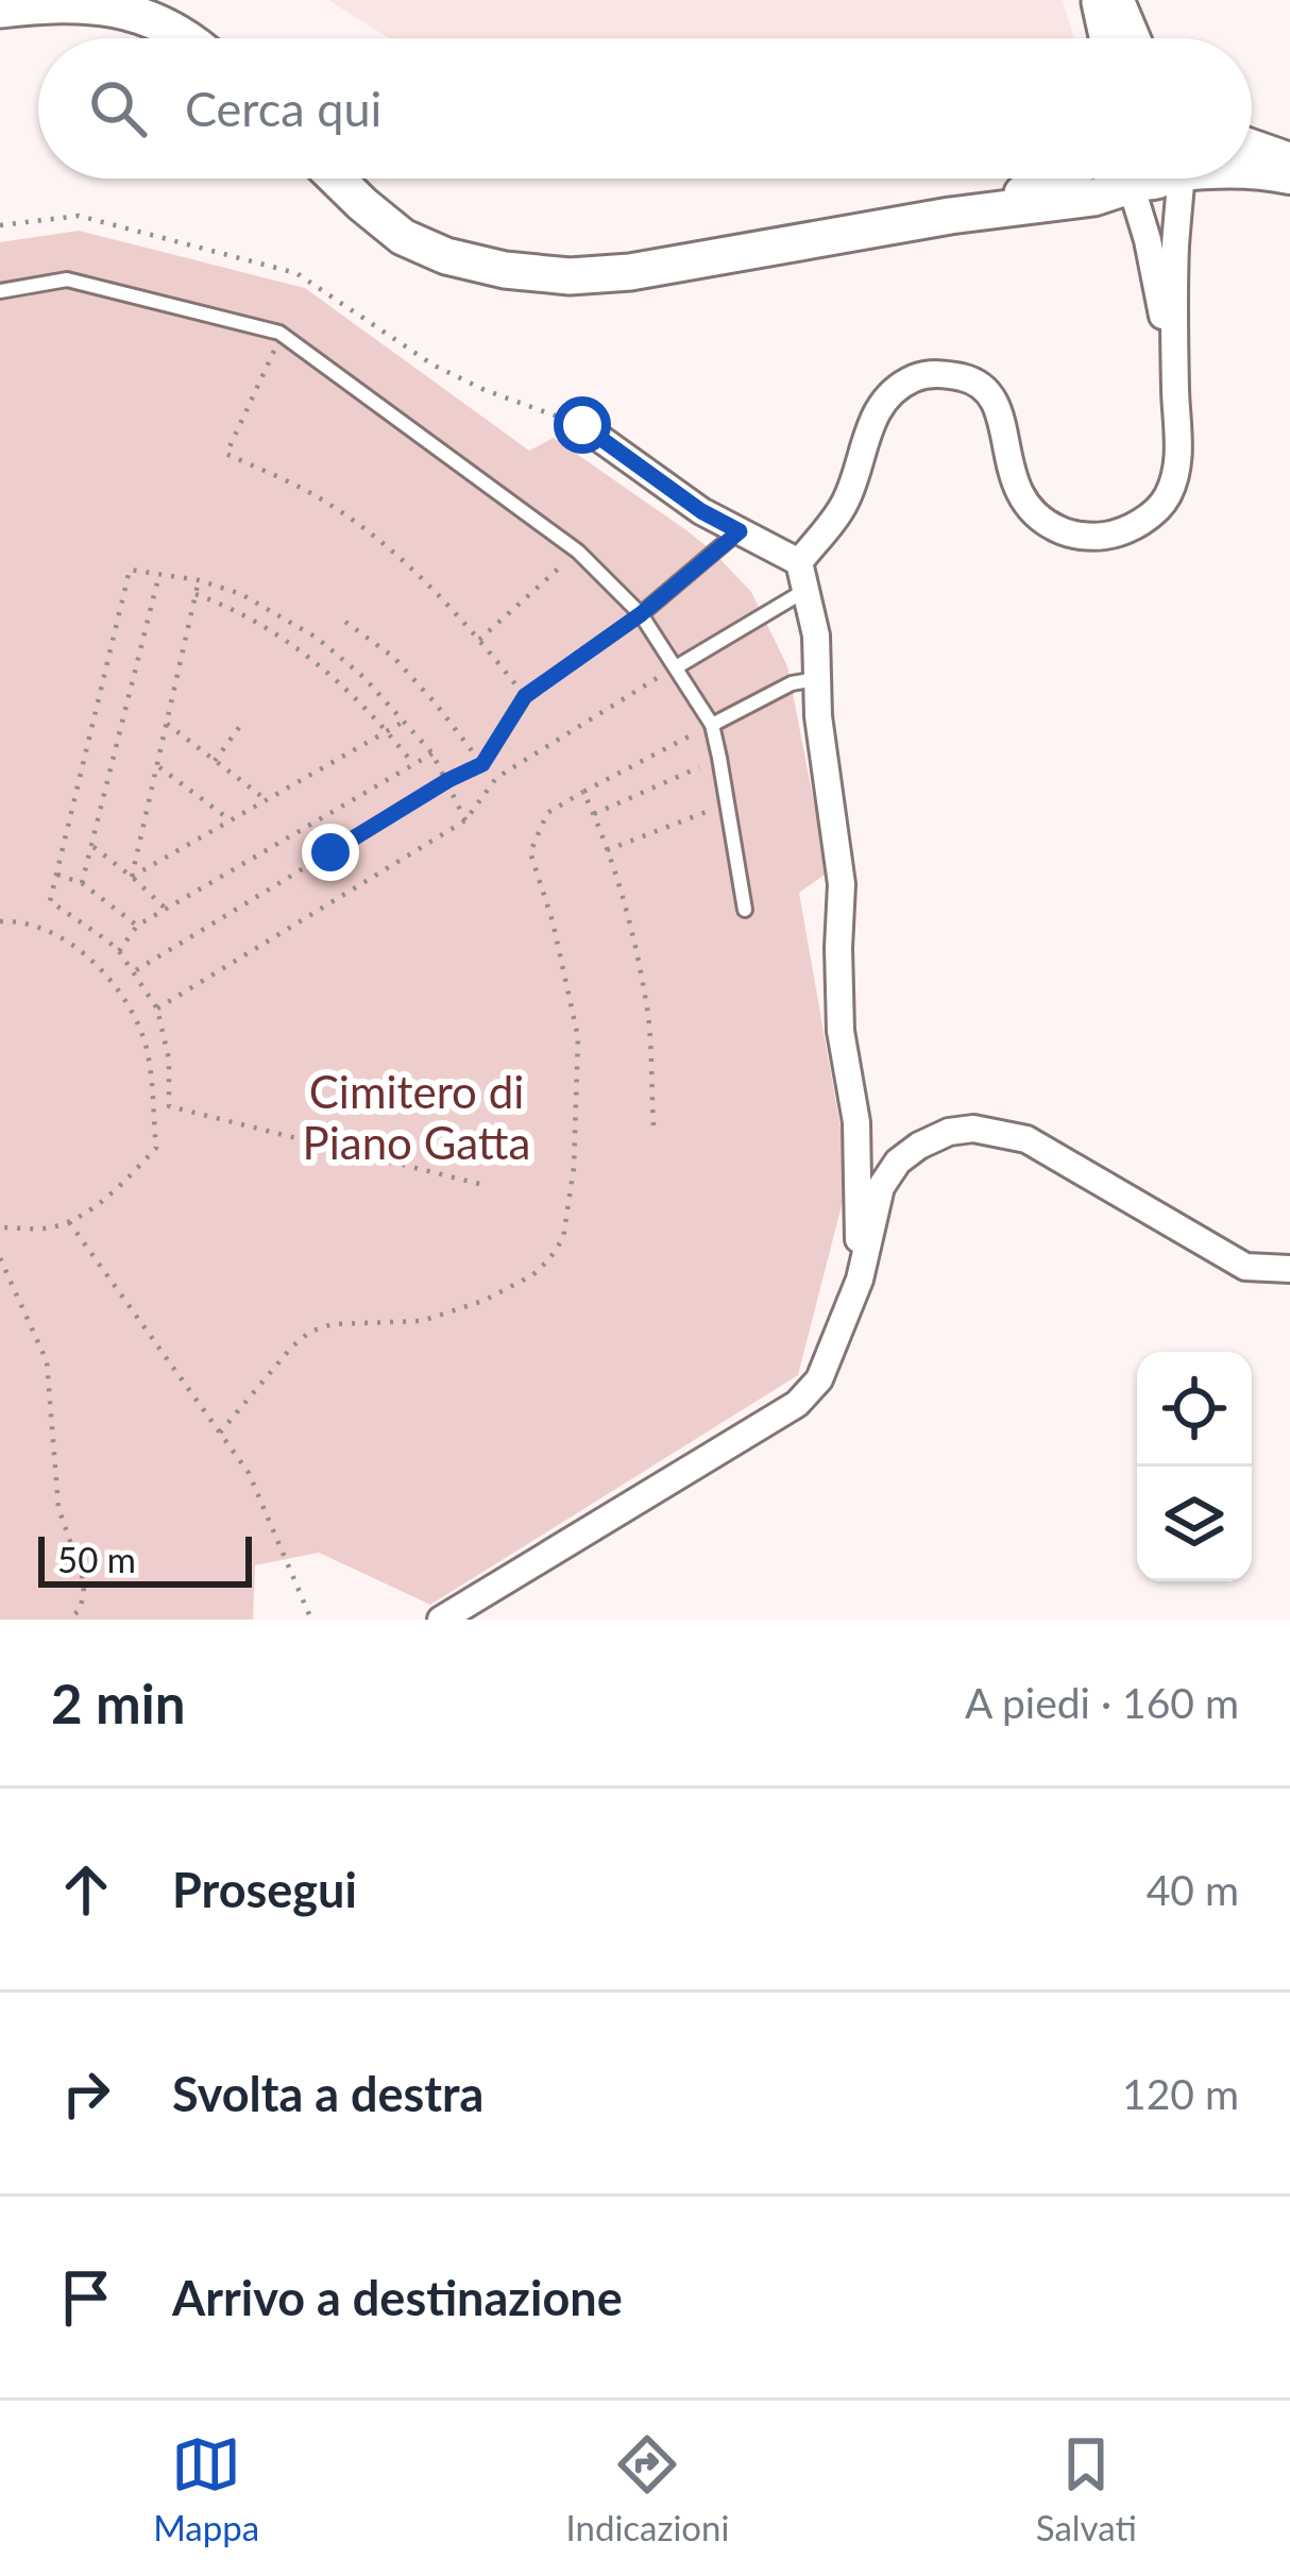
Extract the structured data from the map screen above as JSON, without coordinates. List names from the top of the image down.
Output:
{
  "parks": ["Cimitero di Piano Gatta"],
  "scale_bar": "50 m",
  "page": {
    "search": "Cerca qui",
    "scale": "50 m",
    "heading": ["2 min", "A piedi · 160 m"],
    "list": [
      ["Prosegui", "40 m"],
      ["Svolta a destra", "120 m"],
      "Arrivo a destinazione"
    ],
    "nav": ["Mappa", "Indicazioni", "Salvati"]
  }
}
